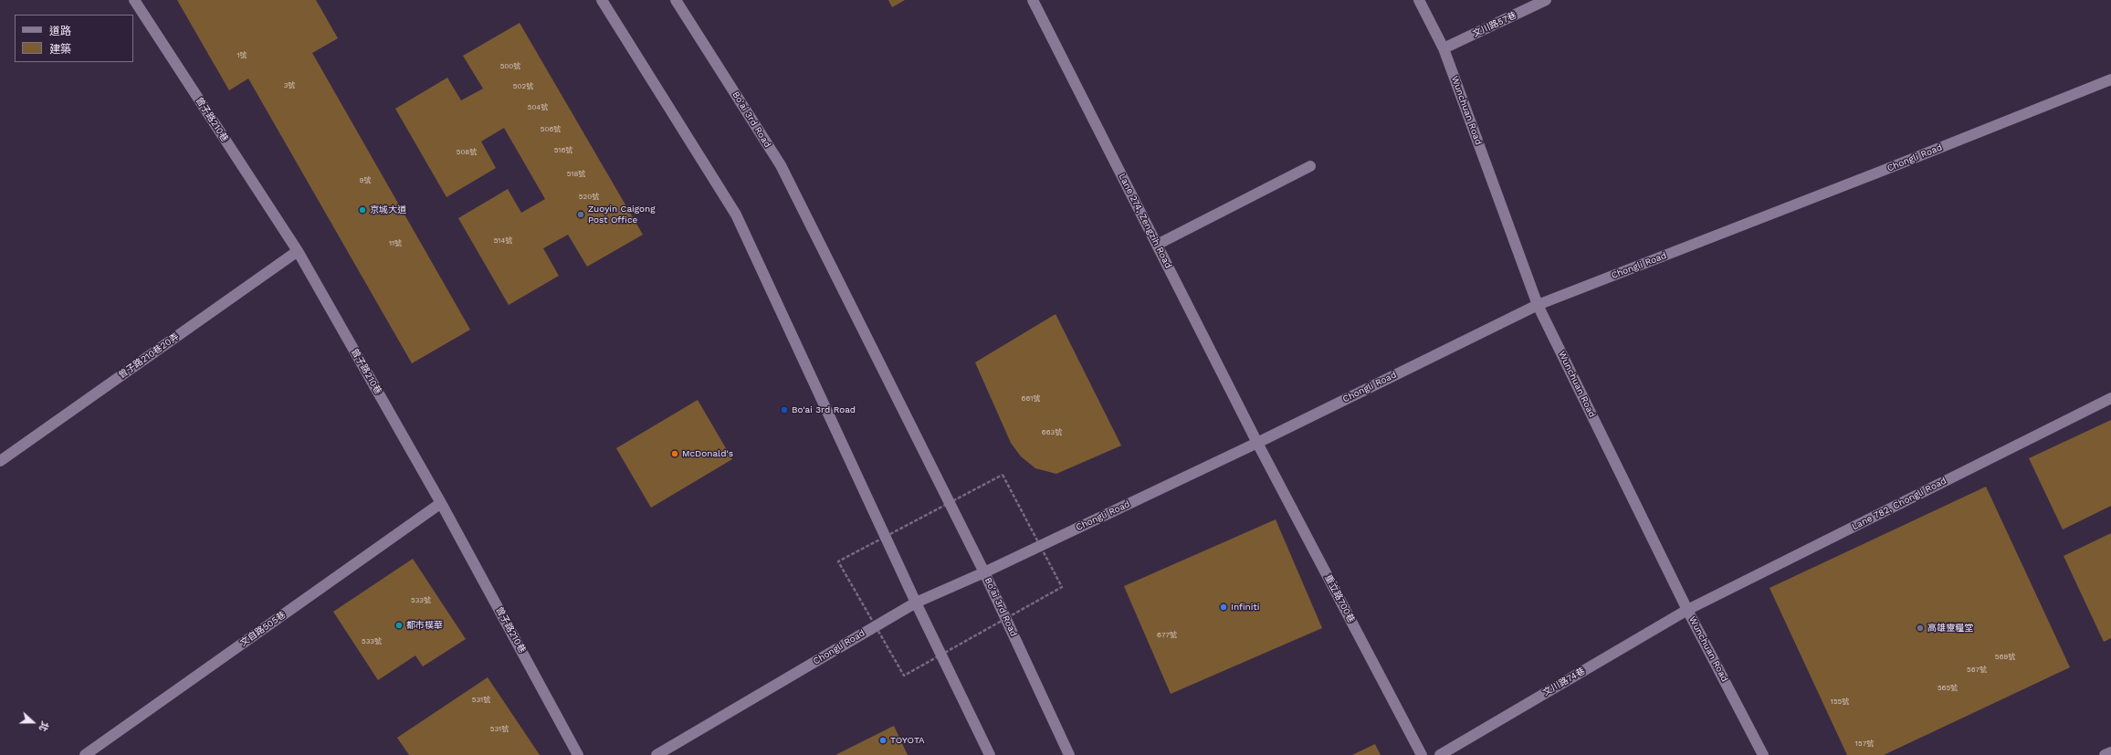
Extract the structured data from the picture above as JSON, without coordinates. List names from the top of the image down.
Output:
{
  "streets": {
    "street": [
      "文川路57巷",
      "Wunchuan Road",
      "曾子路210巷",
      "Bo'ai 3rd Road",
      "Chongli Road",
      "Lane 274, Zengzih Road",
      "曾子路210巷20弄",
      "Lane 782, Chongli Road",
      "重立路700巷",
      "文自路505巷",
      "文川路74巷"
    ]
  },
  "crossings": [
    ["文川路57巷", "Wunchuan Road"],
    ["Wunchuan Road", "Chongli Road"],
    ["Wunchuan Road", "Lane 782, Chongli Road"],
    ["Wunchuan Road", "文川路74巷"],
    ["曾子路210巷", "曾子路210巷20弄"],
    ["曾子路210巷", "文自路505巷"],
    ["Bo'ai 3rd Road", "Chongli Road"],
    ["Chongli Road", "Lane 274, Zengzih Road"],
    ["Chongli Road", "重立路700巷"],
    ["Lane 274, Zengzih Road", "重立路700巷"],
    ["Lane 782, Chongli Road", "文川路74巷"]
  ],
  "places": [
    "京城大道",
    "Zuoyin Caigong Post Office",
    "Bo'ai 3rd Road",
    "McDonald's",
    "Infiniti",
    "都市樸華",
    "高雄靈糧堂",
    "TOYOTA"
  ],
  "house_numbers": [
    "1號",
    "500號",
    "3號",
    "502號",
    "504號",
    "506號",
    "516號",
    "508號",
    "518號",
    "9號",
    "520號",
    "514號",
    "11號",
    "661號",
    "663號",
    "533號",
    "677號",
    "533號",
    "569號",
    "567號",
    "565號",
    "531號",
    "155號",
    "531號",
    "157號"
  ],
  "legend": ["道路", "建築"],
  "north": "right"
}
